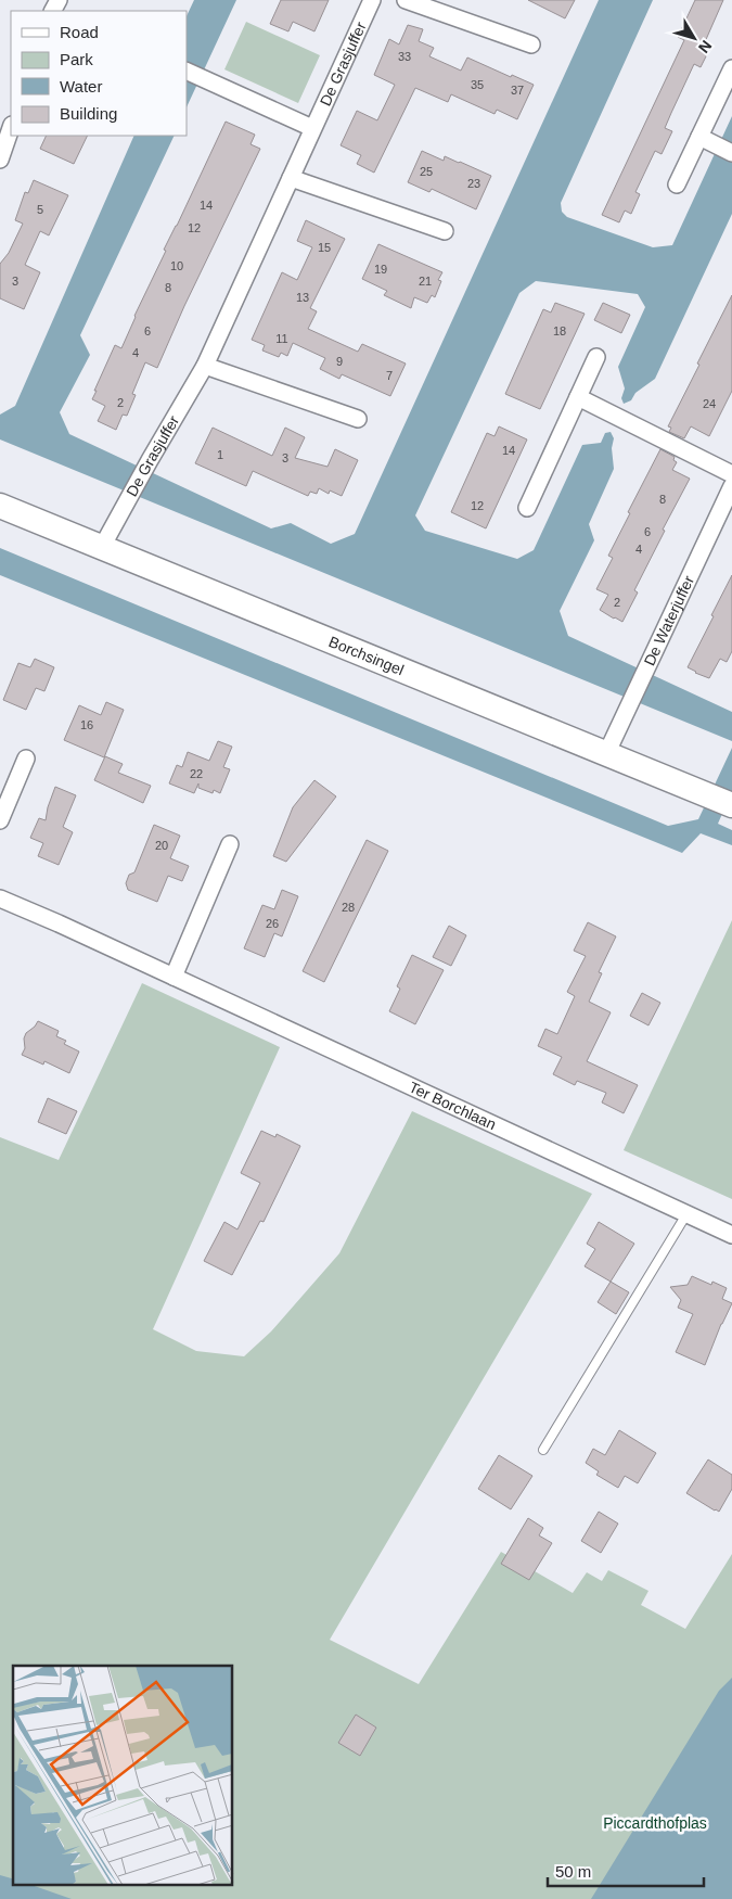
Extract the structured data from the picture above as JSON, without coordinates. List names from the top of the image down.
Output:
{
  "streets": {
    "main road": ["Borchsingel"],
    "street": ["De Grasjuffer", "De Waterjuffer", "Ter Borchlaan"]
  },
  "crossings": [
    ["De Grasjuffer", "Borchsingel"],
    ["De Waterjuffer", "Borchsingel"]
  ],
  "parks": ["Piccardthofplas"],
  "house_numbers": [
    "33",
    "35",
    "37",
    "25",
    "23",
    "14",
    "5",
    "12",
    "15",
    "10",
    "19",
    "3",
    "21",
    "8",
    "13",
    "6",
    "18",
    "11",
    "4",
    "9",
    "7",
    "2",
    "24",
    "14",
    "1",
    "3",
    "8",
    "12",
    "6",
    "4",
    "2",
    "16",
    "22",
    "20",
    "28",
    "26"
  ],
  "legend": [
    "Road",
    "Park",
    "Water",
    "Building"
  ],
  "scale_bar": "50 m",
  "north": "bottom right"
}
